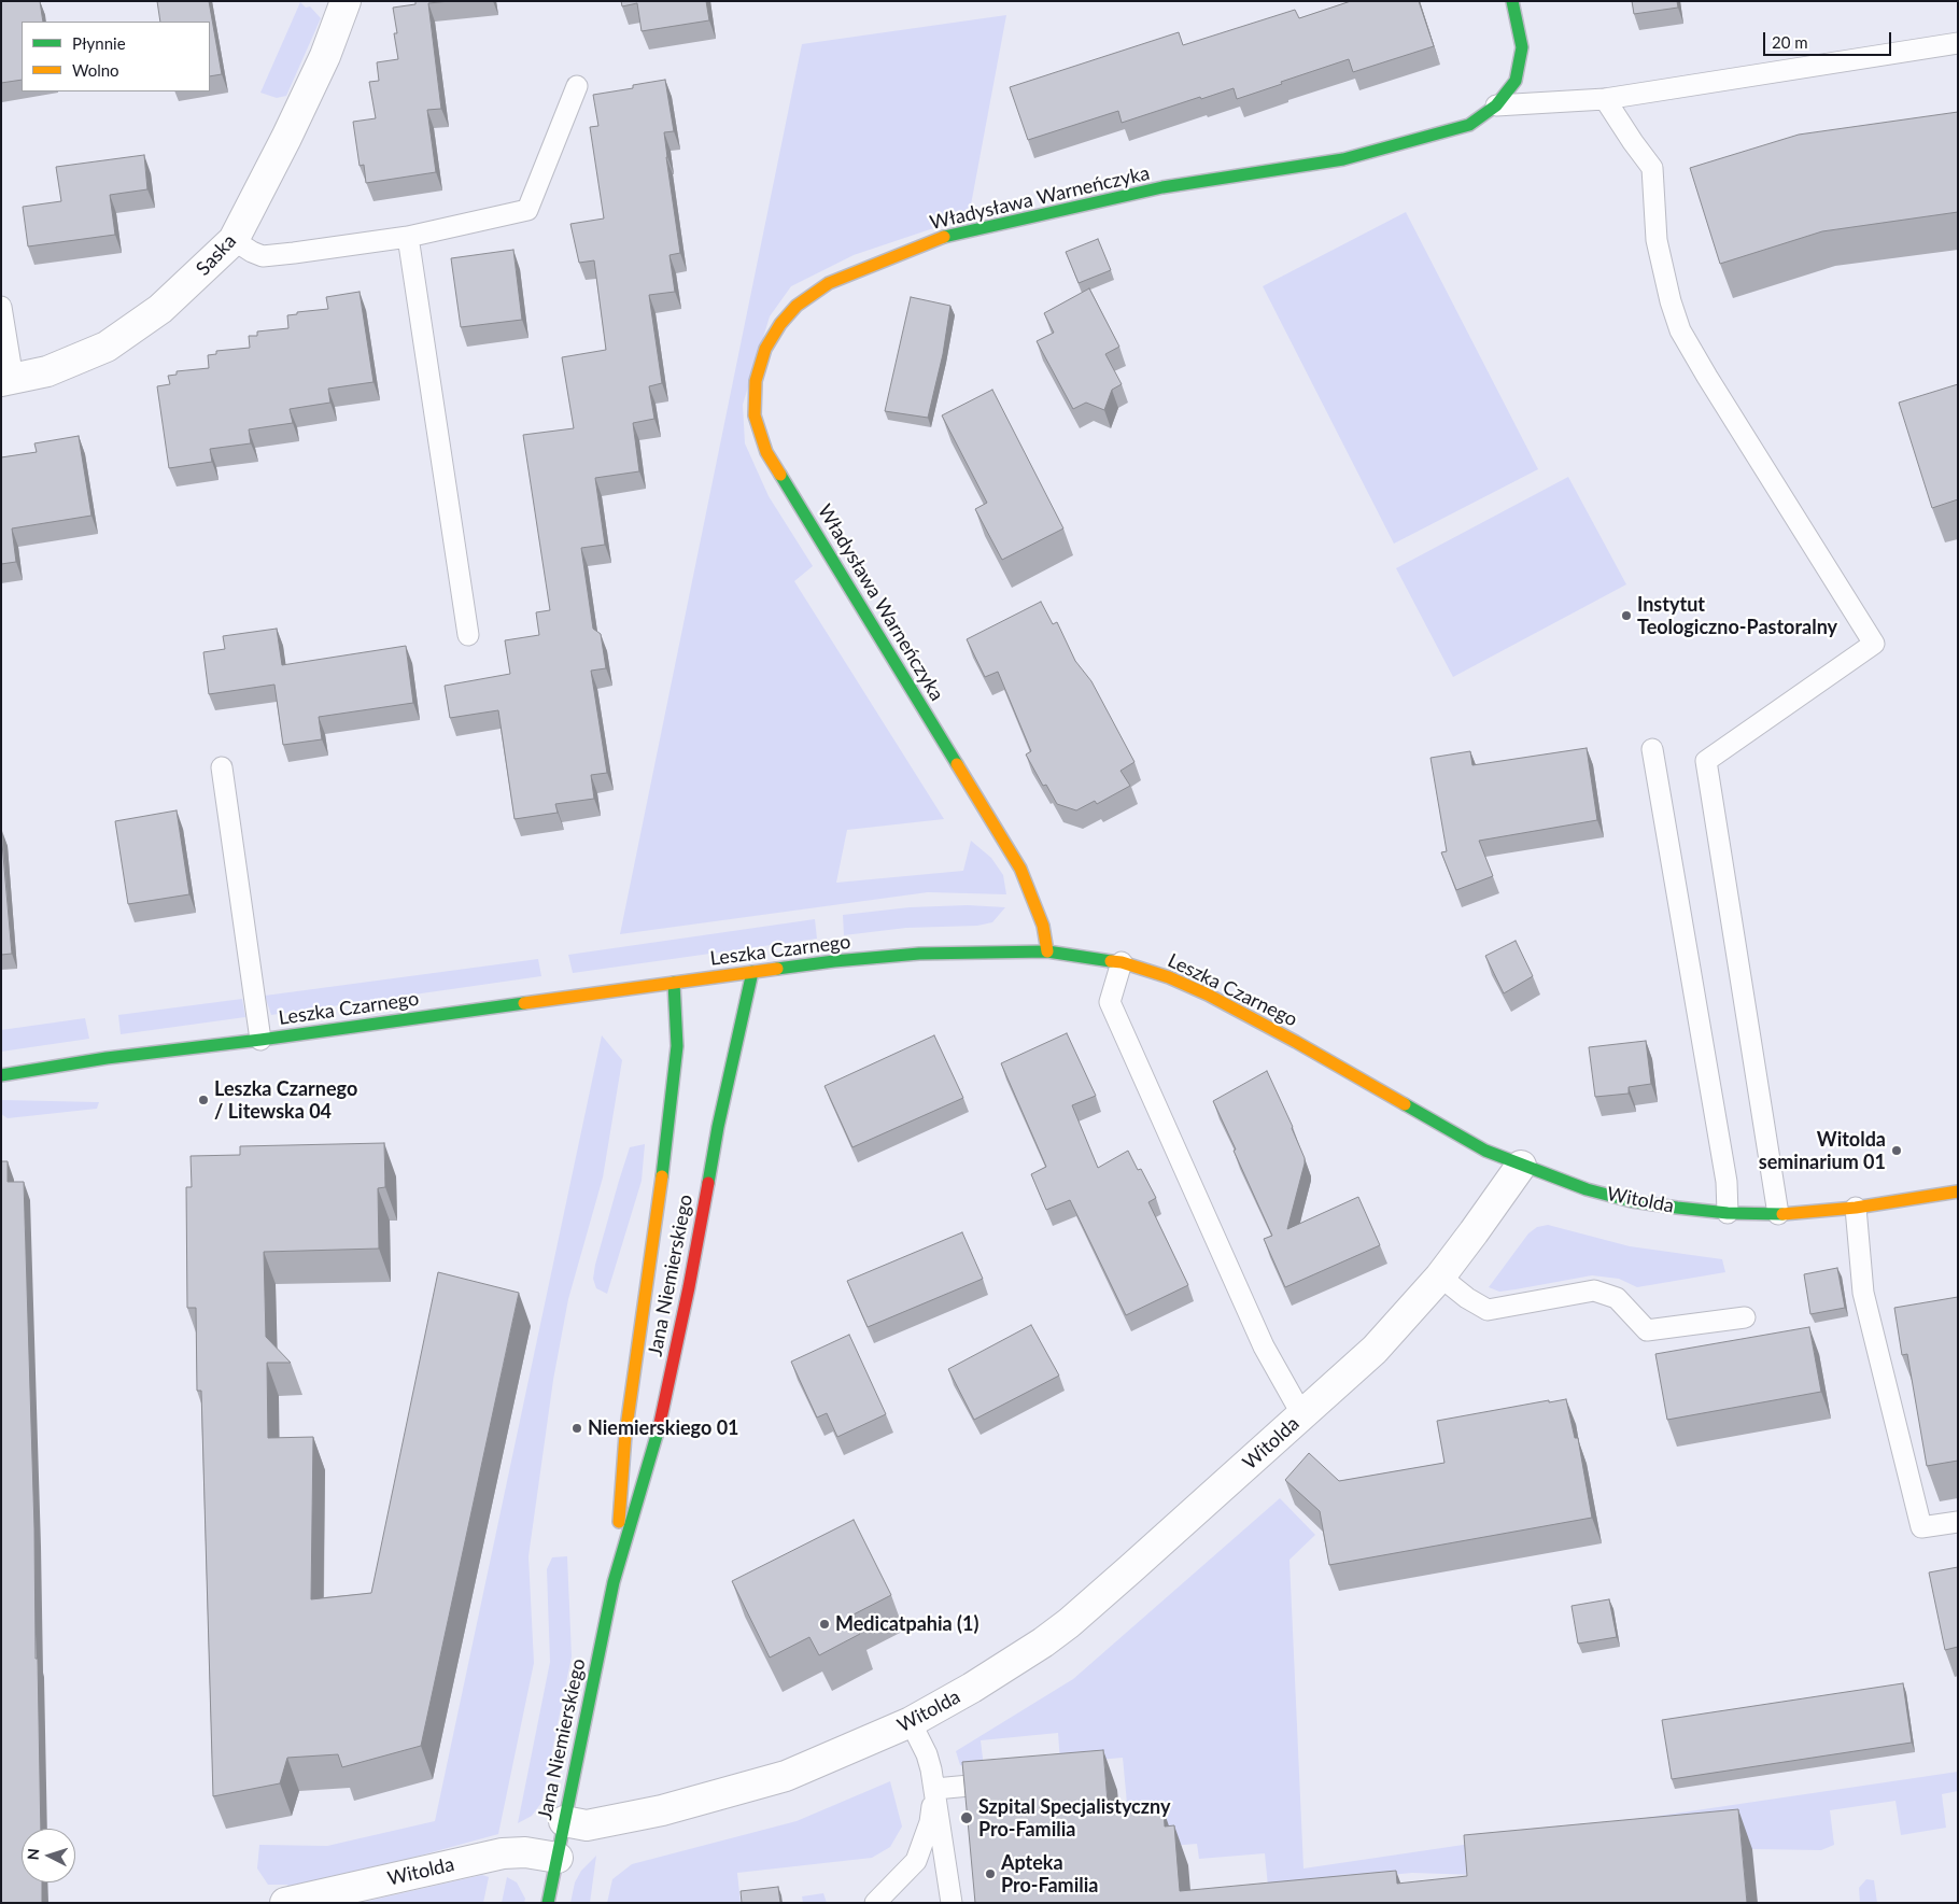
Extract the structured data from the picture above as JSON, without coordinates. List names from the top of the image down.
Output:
{
  "streets": {
    "street": [
      "Władysława Warneńczyka",
      "Saska",
      "Leszka Czarnego",
      "Witolda",
      "Jana Niemierskiego"
    ]
  },
  "crossings": [
    ["Władysława Warneńczyka", "Leszka Czarnego"],
    ["Leszka Czarnego", "Witolda"],
    ["Leszka Czarnego", "Jana Niemierskiego"],
    ["Witolda", "Jana Niemierskiego"]
  ],
  "places": [
    "Instytut Teologiczno-Pastoralny",
    "Leszka Czarnego / Litewska 04",
    "Witolda seminarium 01",
    "Niemierskiego 01",
    "Medicatpahia (1)",
    "Szpital Specjalistyczny Pro-Familia",
    "Apteka Pro-Familia"
  ],
  "legend": ["Płynnie", "Wolno"],
  "scale_bar": "20 m",
  "north": "left"
}
